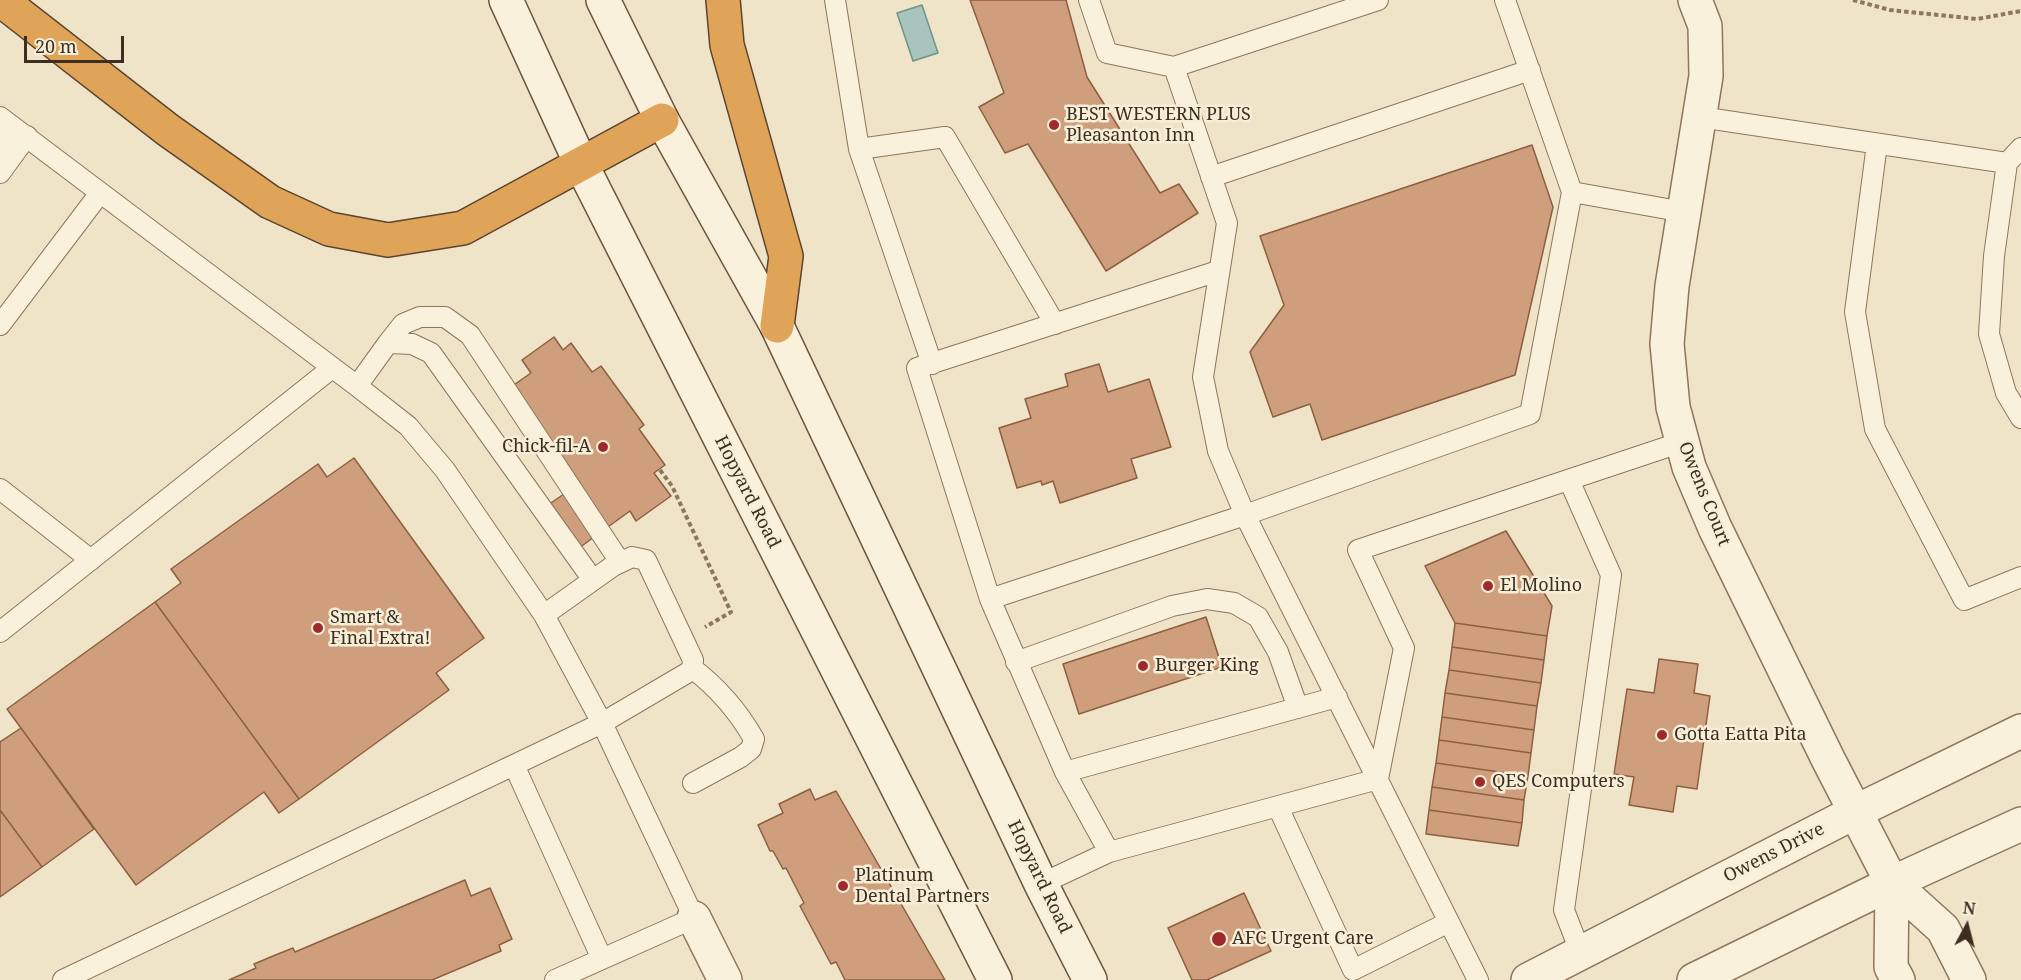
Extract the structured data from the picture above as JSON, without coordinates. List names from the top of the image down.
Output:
{
  "streets": {
    "main road": ["Hopyard Road", "Owens Court", "Owens Drive"]
  },
  "crossings": [
    ["Owens Court", "Owens Drive"]
  ],
  "places": [
    "BEST WESTERN PLUS Pleasanton Inn",
    "Chick-fil-A",
    "El Molino",
    "Smart & Final Extra!",
    "Burger King",
    "Gotta Eatta Pita",
    "QES Computers",
    "Platinum Dental Partners",
    "AFC Urgent Care"
  ],
  "scale_bar": "20 m",
  "north": "top"
}
